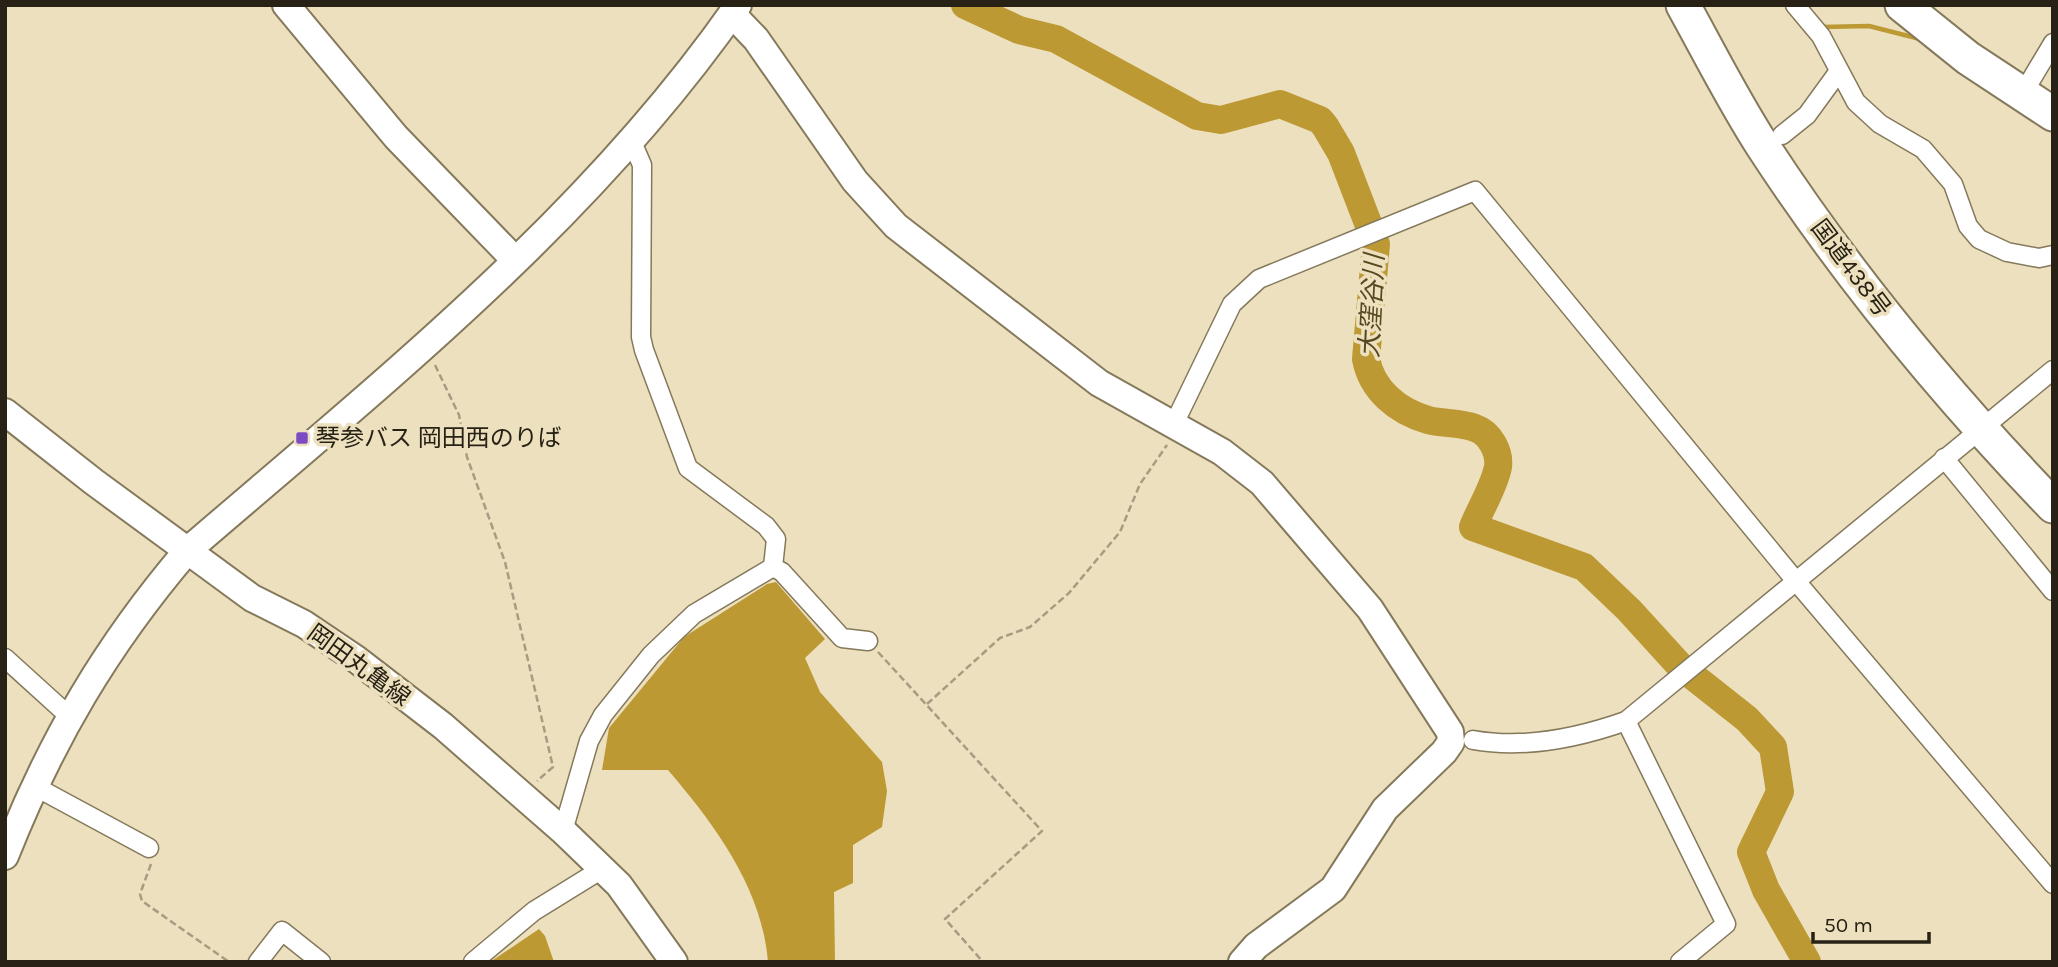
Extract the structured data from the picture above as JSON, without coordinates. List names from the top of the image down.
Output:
{
  "streets": {
    "highway": ["国道438号"],
    "street": ["岡田丸亀線"]
  },
  "water": ["大窪谷川"],
  "places": {
    "transit": ["琴参バス 岡田西のりば"]
  },
  "scale_bar": "50 m"
}
